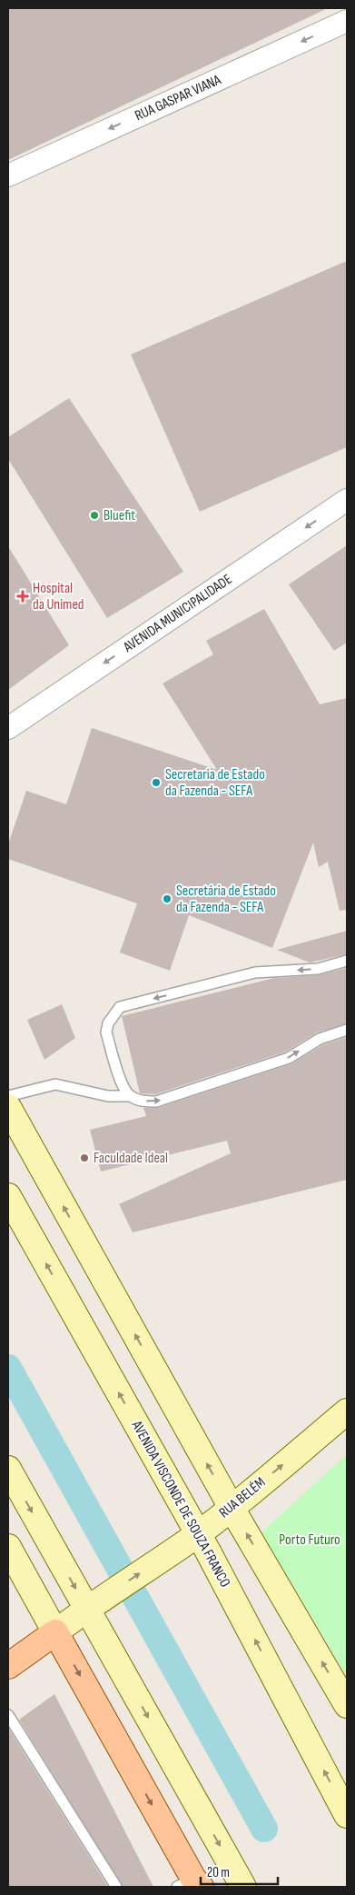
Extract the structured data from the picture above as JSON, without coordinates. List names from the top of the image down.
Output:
{
  "streets": {
    "main road": ["RUA BELÉM", "AVENIDA VISCONDE DE SOUZA FRANCO"],
    "street": ["RUA GASPAR VIANA", "AVENIDA MUNICIPALIDADE"]
  },
  "crossings": [
    ["RUA BELÉM", "AVENIDA VISCONDE DE SOUZA FRANCO"]
  ],
  "one_way": ["RUA GASPAR VIANA", "AVENIDA MUNICIPALIDADE", "RUA BELÉM"],
  "parks": ["Porto Futuro"],
  "places": {
    "other": [
      "Bluefit",
      "Secretaria de Estado da Fazenda - SEFA",
      "Secretária de Estado da Fazenda - SEFA",
      "Faculdade Ideal"
    ],
    "health": ["Hospital da Unimed"]
  },
  "scale_bar": "20 m"
}
